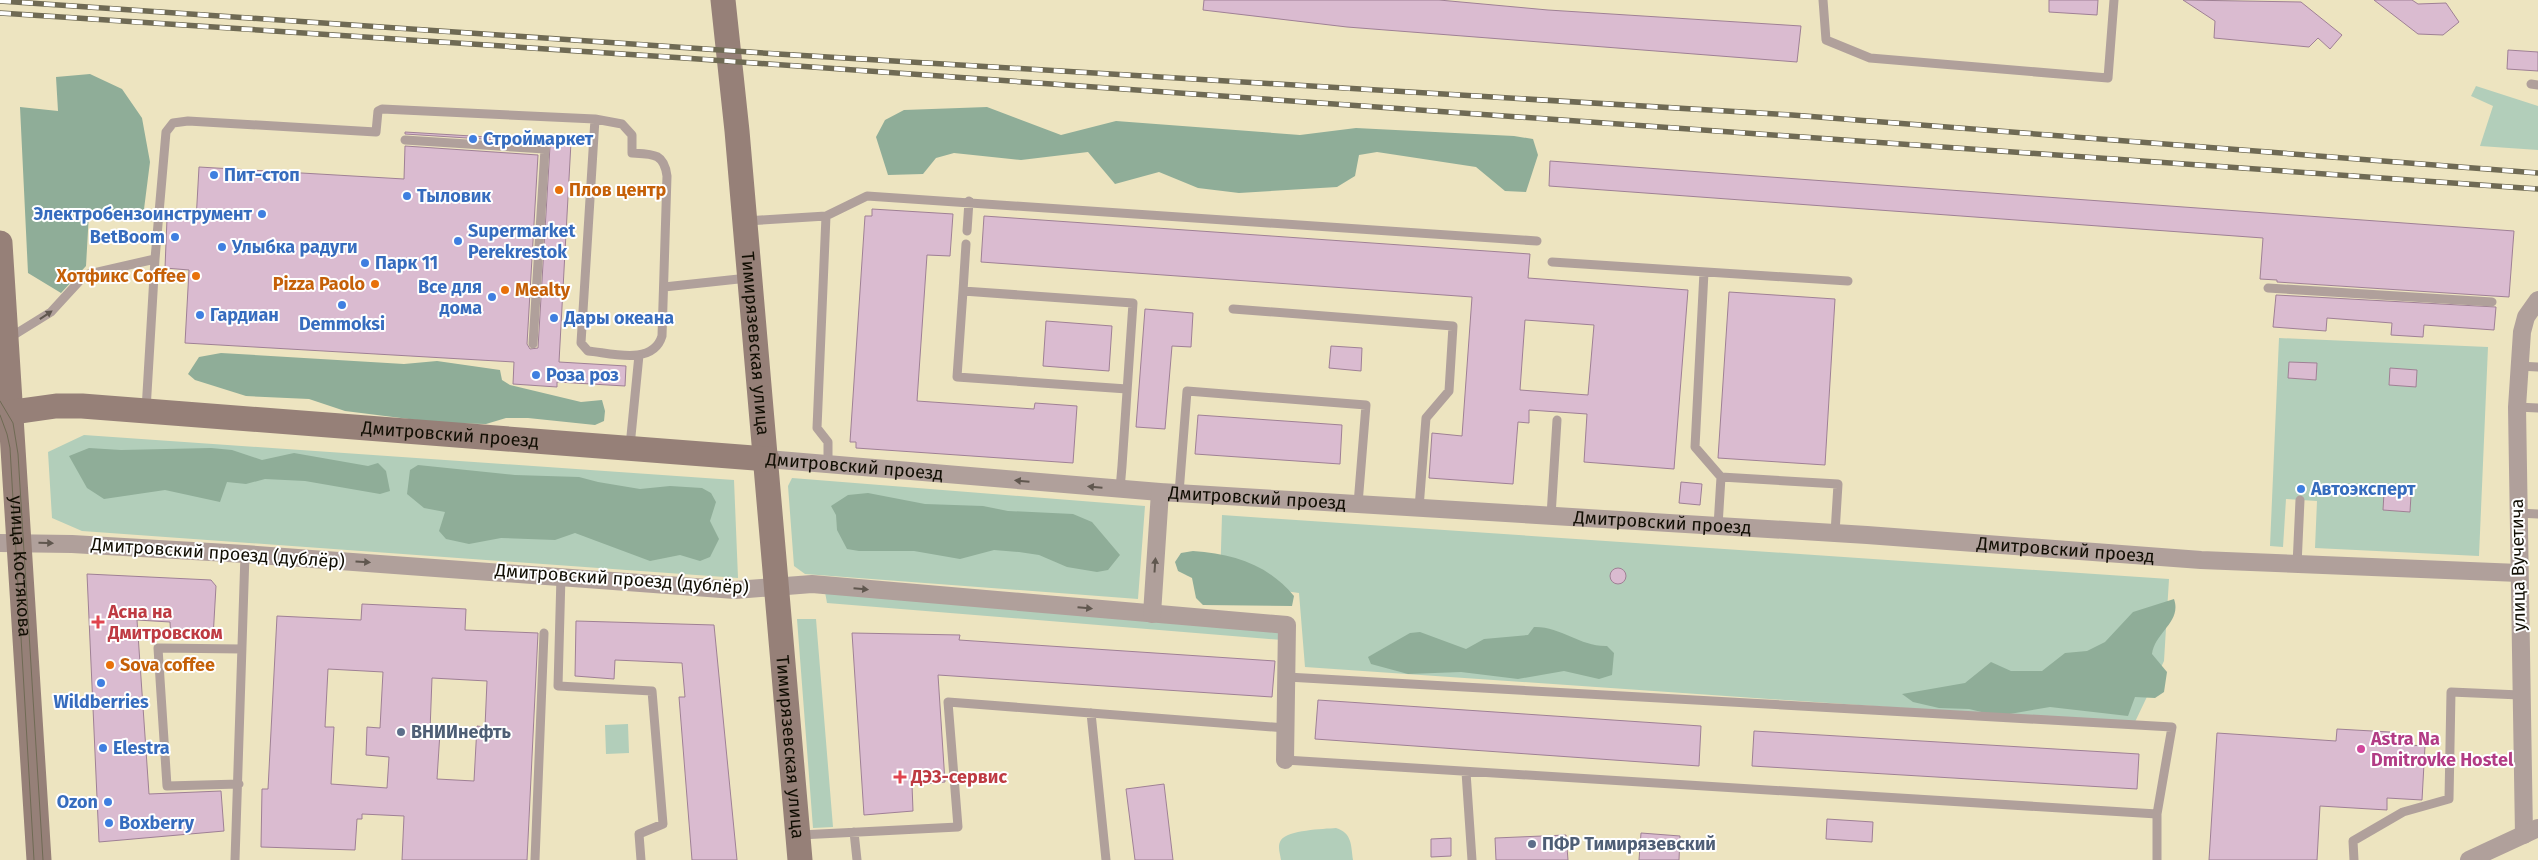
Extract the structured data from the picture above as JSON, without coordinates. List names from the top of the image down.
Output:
{
  "streets": {
    "main road": ["Тимирязевская улица", "Дмитровский проезд", "улица Костякова"],
    "street": ["Дмитровский проезд (дублёр)", "улица Вучетича"]
  },
  "crossings": [
    ["Тимирязевская улица", "Дмитровский проезд"],
    ["Тимирязевская улица", "Дмитровский проезд (дублёр)"],
    ["Дмитровский проезд", "улица Вучетича"],
    ["Дмитровский проезд", "улица Костякова"],
    ["Дмитровский проезд (дублёр)", "улица Костякова"]
  ],
  "one_way": ["Дмитровский проезд (дублёр)"],
  "places": {
    "other": [
      "Строймаркет",
      "Пит-стоп",
      "Плов центр",
      "Тыловик",
      "Электробензоинструмент",
      "BetBoom",
      "Supermarket Perekrestok",
      "Улыбка радуги",
      "Парк 11",
      "Хотфикс Coffee",
      "Pizza Paolo",
      "Mealty",
      "Все для дома",
      "Demmoksi",
      "Гардиан",
      "Дары океана",
      "Роза роз",
      "Автоэксперт",
      "Sova coffee",
      "Wildberries",
      "ВНИИнефть",
      "Elestra",
      "Astra Na Dmitrovke Hostel",
      "Ozon",
      "Boxberry",
      "ПФР Тимирязевский"
    ],
    "health": ["Асна на Дмитровском", "ДЭЗ-сервис"]
  }
}
